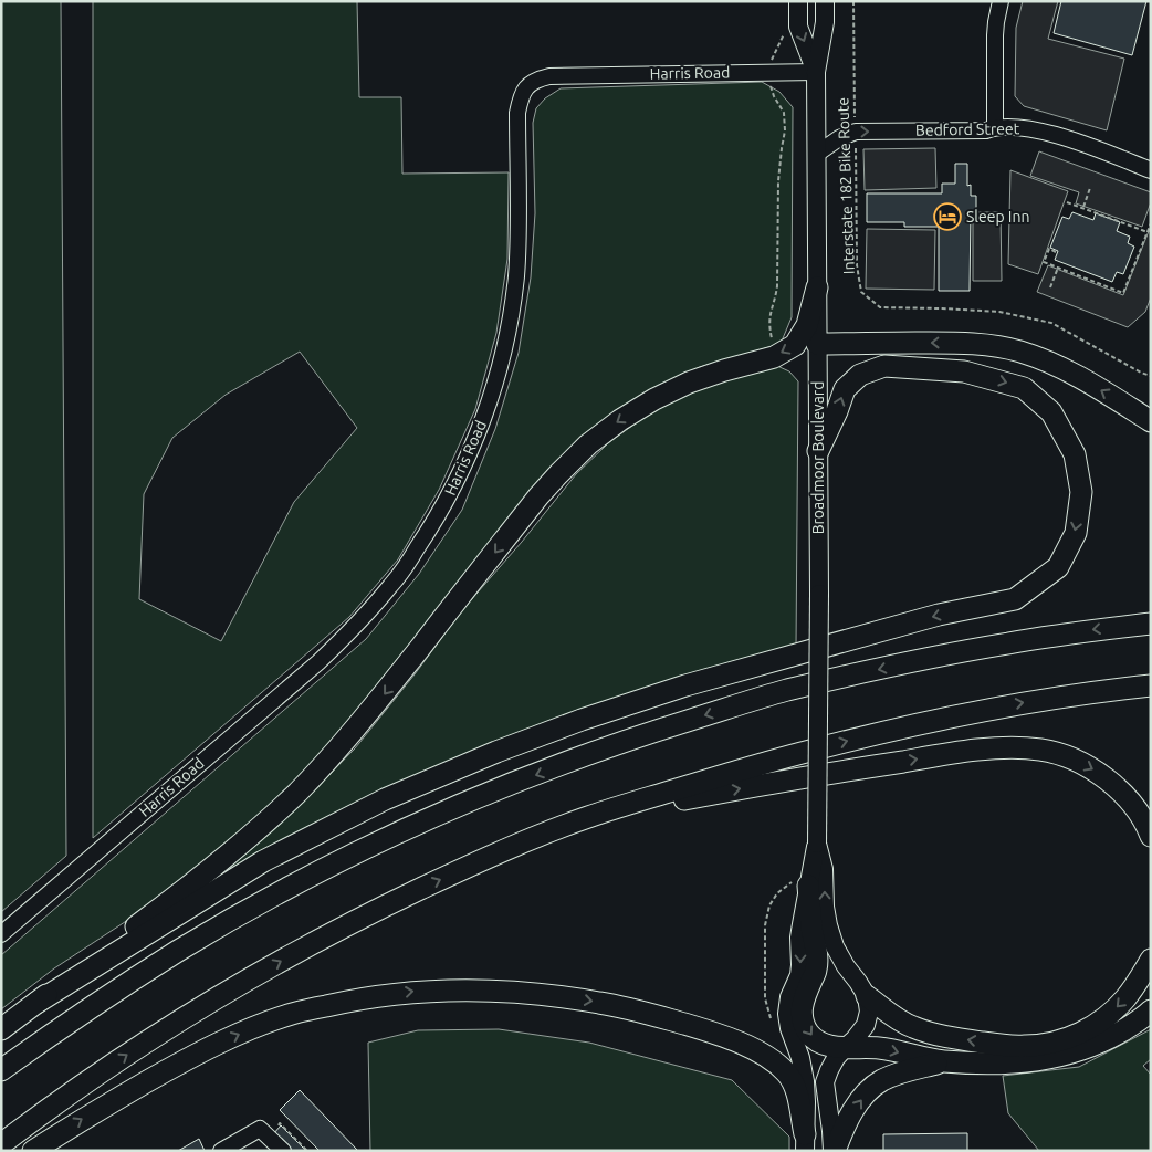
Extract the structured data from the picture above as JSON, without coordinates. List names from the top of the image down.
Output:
{
  "streets": {
    "main road": ["Broadmoor Boulevard"],
    "street": ["Harris Road", "Bedford Street"],
    "path": ["Interstate 182 Bike Route"]
  },
  "crossings": [
    ["Harris Road", "Broadmoor Boulevard"],
    ["Bedford Street", "Interstate 182 Bike Route"],
    ["Bedford Street", "Broadmoor Boulevard"]
  ],
  "one_way": ["Bedford Street"],
  "places": {
    "hotel": ["Sleep Inn"]
  }
}
